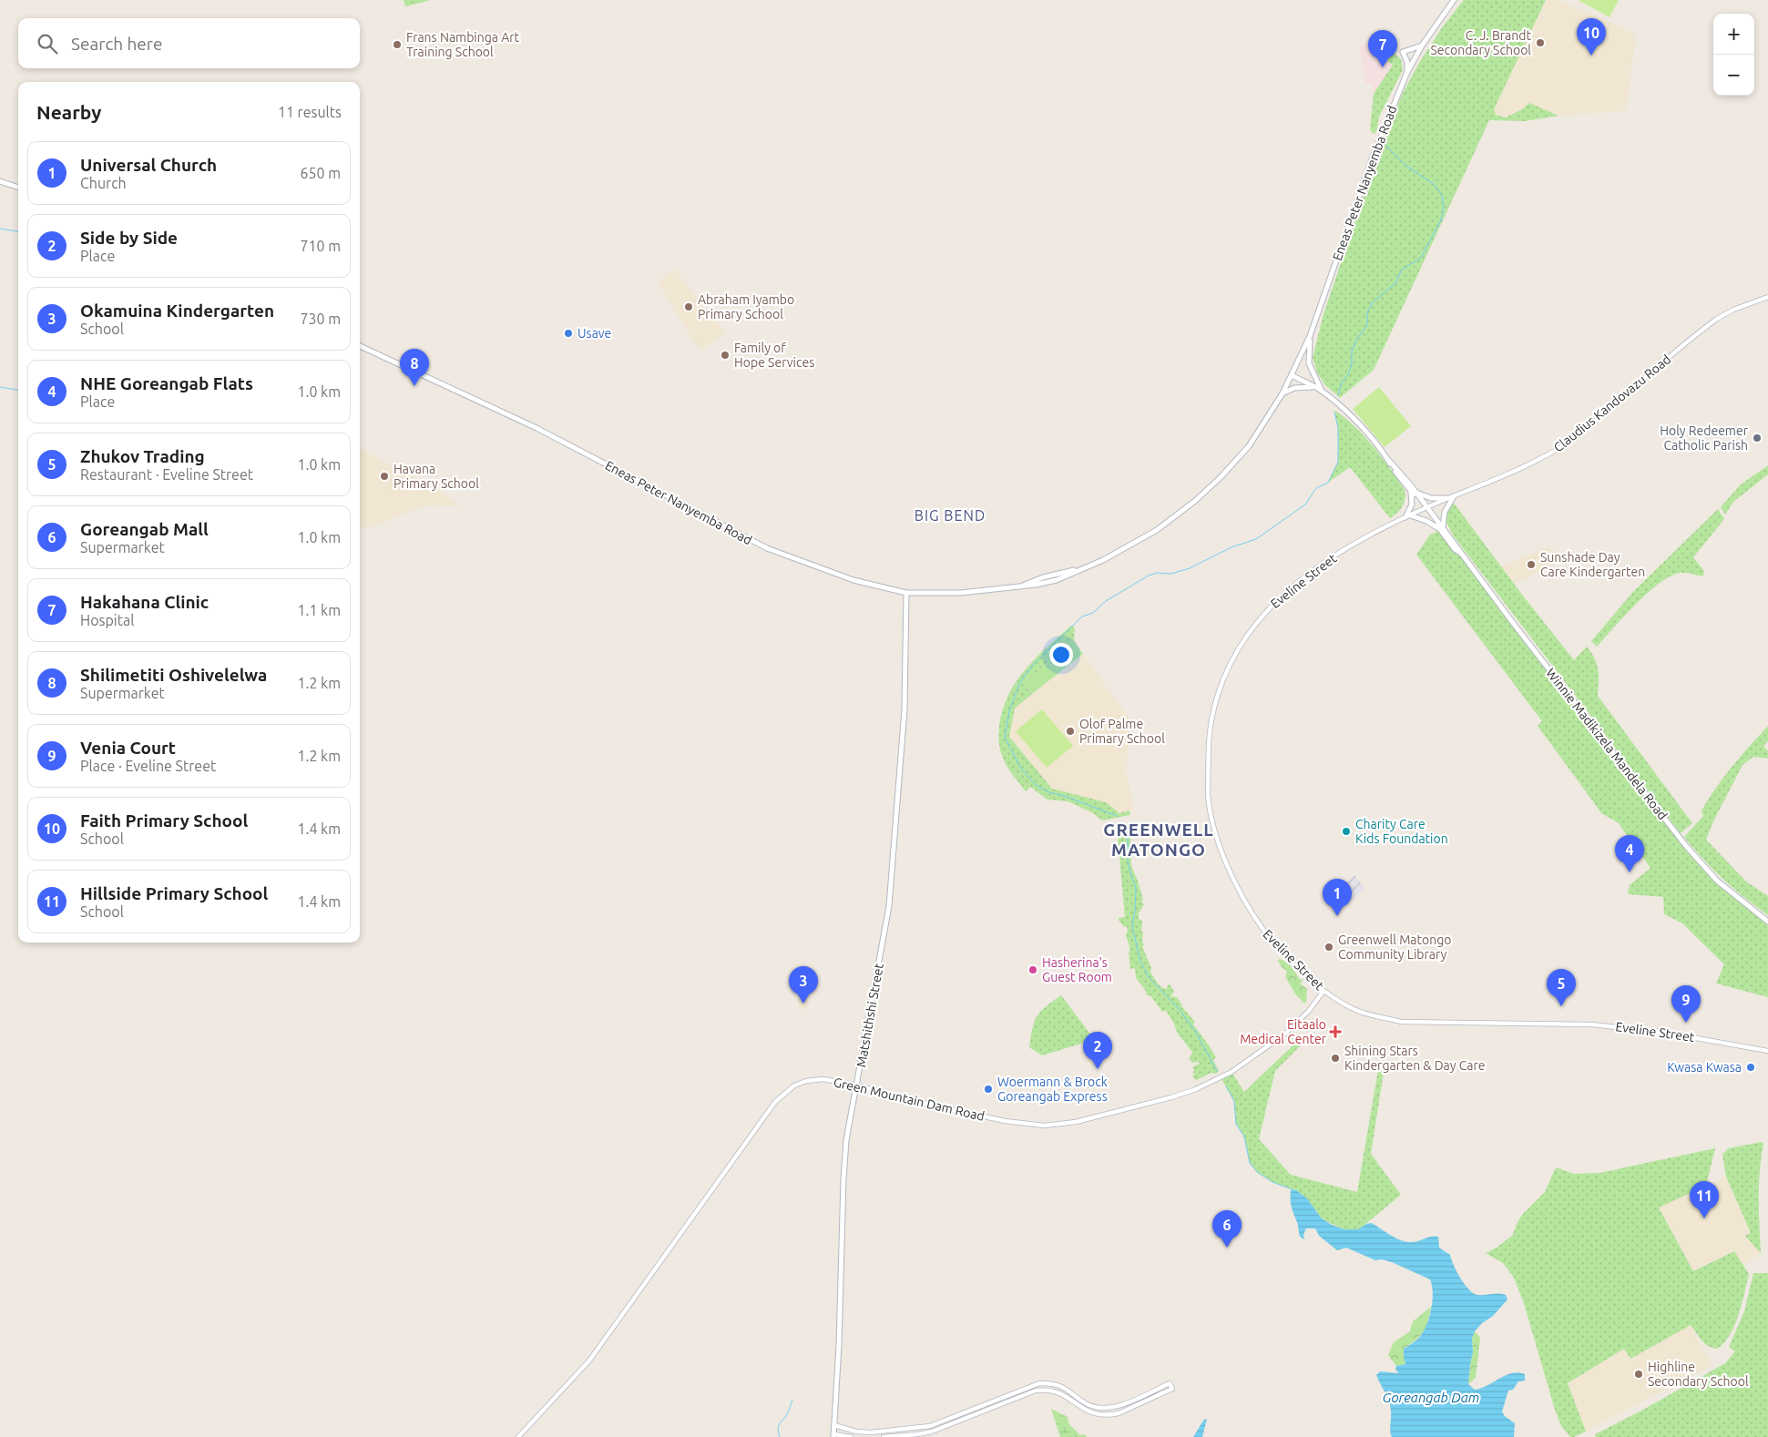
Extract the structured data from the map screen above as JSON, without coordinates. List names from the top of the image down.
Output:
{
  "streets": {
    "main road": ["Eneas Peter Nanyemba Road", "Winnie Madikizela Mandela Road", "Matshithshi Street"],
    "street": ["Claudius Kandovazu Road", "Eveline Street", "Green Mountain Dam Road"]
  },
  "crossings": [
    ["Eneas Peter Nanyemba Road", "Winnie Madikizela Mandela Road"],
    ["Eneas Peter Nanyemba Road", "Matshithshi Street"],
    ["Claudius Kandovazu Road", "Eveline Street"],
    ["Claudius Kandovazu Road", "Winnie Madikizela Mandela Road"],
    ["Eveline Street", "Winnie Madikizela Mandela Road"],
    ["Eveline Street", "Green Mountain Dam Road"],
    ["Matshithshi Street", "Green Mountain Dam Road"]
  ],
  "districts": ["BIG BEND", "GREENWELL MATONGO"],
  "water": ["Goreangab Dam"],
  "places": {
    "other": [
      "C. J. Brandt Secondary School",
      "Frans Nambinga Art Training School",
      "Abraham Iyambo Primary School",
      "Usave",
      "Family of Hope Services",
      "Holy Redeemer Catholic Parish",
      "Havana Primary School",
      "Sunshade Day Care Kindergarten",
      "Olof Palme Primary School",
      "Charity Care Kids Foundation",
      "Greenwell Matongo Community Library",
      "Hasherina's Guest Room",
      "Shining Stars Kindergarten & Day Care",
      "Kwasa Kwasa",
      "Woermann & Brock Goreangab Express",
      "Highline Secondary School"
    ],
    "health": ["Eitaalo Medical Center"]
  },
  "page": {
    "map_buttons": ["+", "−"],
    "pins": [
      "10",
      "7",
      "8",
      "4",
      "1",
      "3",
      "5",
      "9",
      "2",
      "11",
      "6"
    ],
    "search": "Search here",
    "heading": ["Nearby", "11 results"],
    "list": [
      {
        "mark": "1",
        "name": "Universal Church",
        "note": "Church",
        "value": "650 m"
      },
      {
        "mark": "2",
        "name": "Side by Side",
        "note": "Place",
        "value": "710 m"
      },
      {
        "mark": "3",
        "name": "Okamuina Kindergarten",
        "note": "School",
        "value": "730 m"
      },
      {
        "mark": "4",
        "name": "NHE Goreangab Flats",
        "note": "Place",
        "value": "1.0 km"
      },
      {
        "mark": "5",
        "name": "Zhukov Trading",
        "note": "Restaurant · Eveline Street",
        "value": "1.0 km"
      },
      {
        "mark": "6",
        "name": "Goreangab Mall",
        "note": "Supermarket",
        "value": "1.0 km"
      },
      {
        "mark": "7",
        "name": "Hakahana Clinic",
        "note": "Hospital",
        "value": "1.1 km"
      },
      {
        "mark": "8",
        "name": "Shilimetiti Oshivelelwa",
        "note": "Supermarket",
        "value": "1.2 km"
      },
      {
        "mark": "9",
        "name": "Venia Court",
        "note": "Place · Eveline Street",
        "value": "1.2 km"
      },
      {
        "mark": "10",
        "name": "Faith Primary School",
        "note": "School",
        "value": "1.4 km"
      },
      {
        "mark": "11",
        "name": "Hillside Primary School",
        "note": "School",
        "value": "1.4 km"
      }
    ]
  }
}
